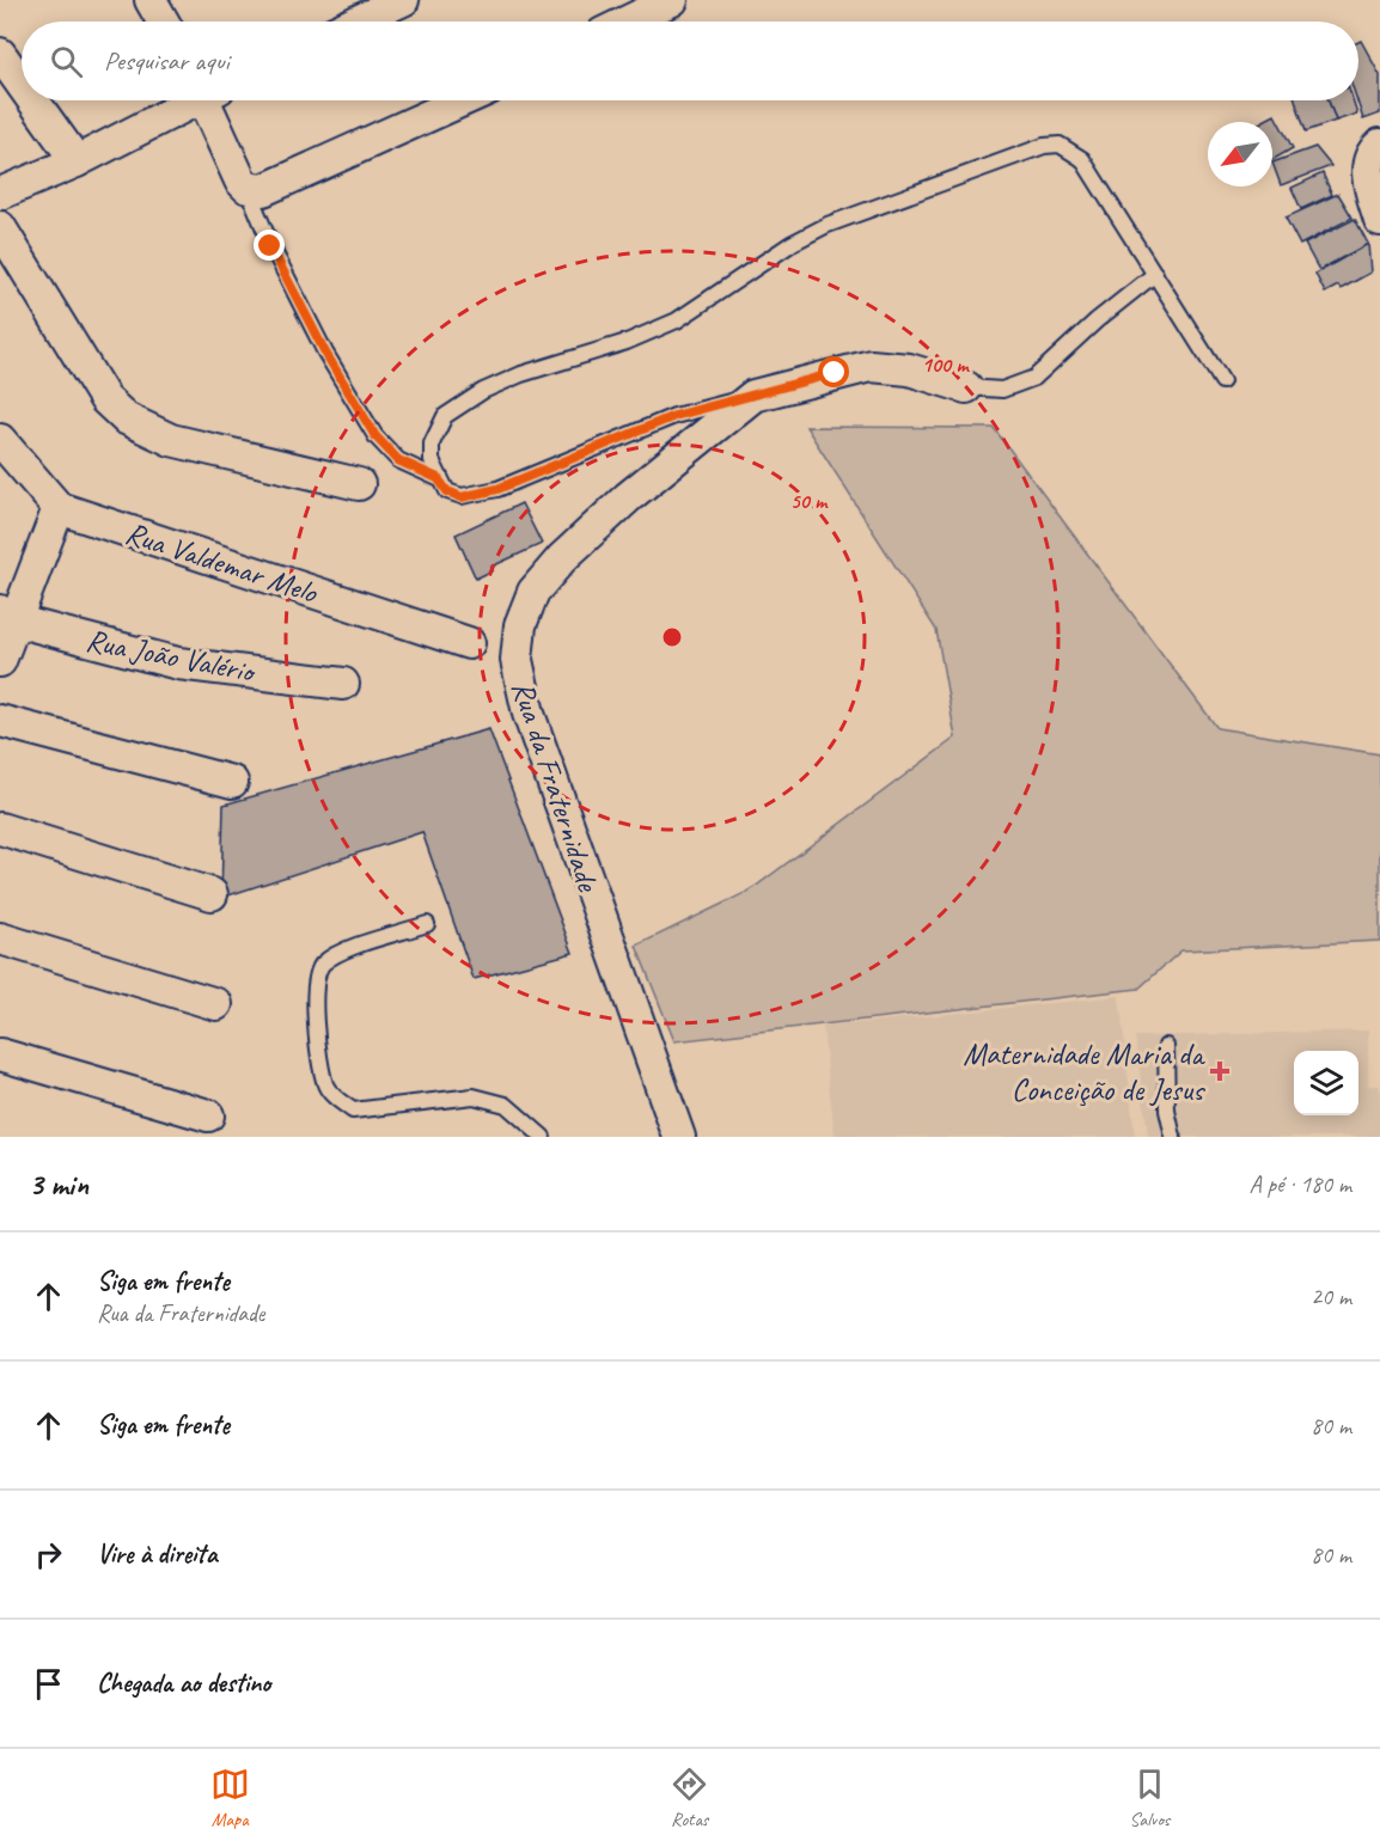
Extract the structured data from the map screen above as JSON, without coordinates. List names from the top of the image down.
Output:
{
  "streets": {
    "street": ["Rua Valdemar Melo", "Rua João Valério", "Rua da Fraternidade"]
  },
  "places": {
    "health": ["Maternidade Maria da Conceição de Jesus"]
  },
  "north": "bottom left",
  "page": {
    "search": "Pesquisar aqui",
    "heading": ["3 min", "A pé · 180 m"],
    "list": [
      ["Siga em frente", "Rua da Fraternidade", "20 m"],
      ["Siga em frente", "80 m"],
      ["Vire à direita", "80 m"],
      "Chegada ao destino"
    ],
    "nav": ["Mapa", "Rotas", "Salvos"]
  },
  "rings": ["100 m", "50 m"]
}
